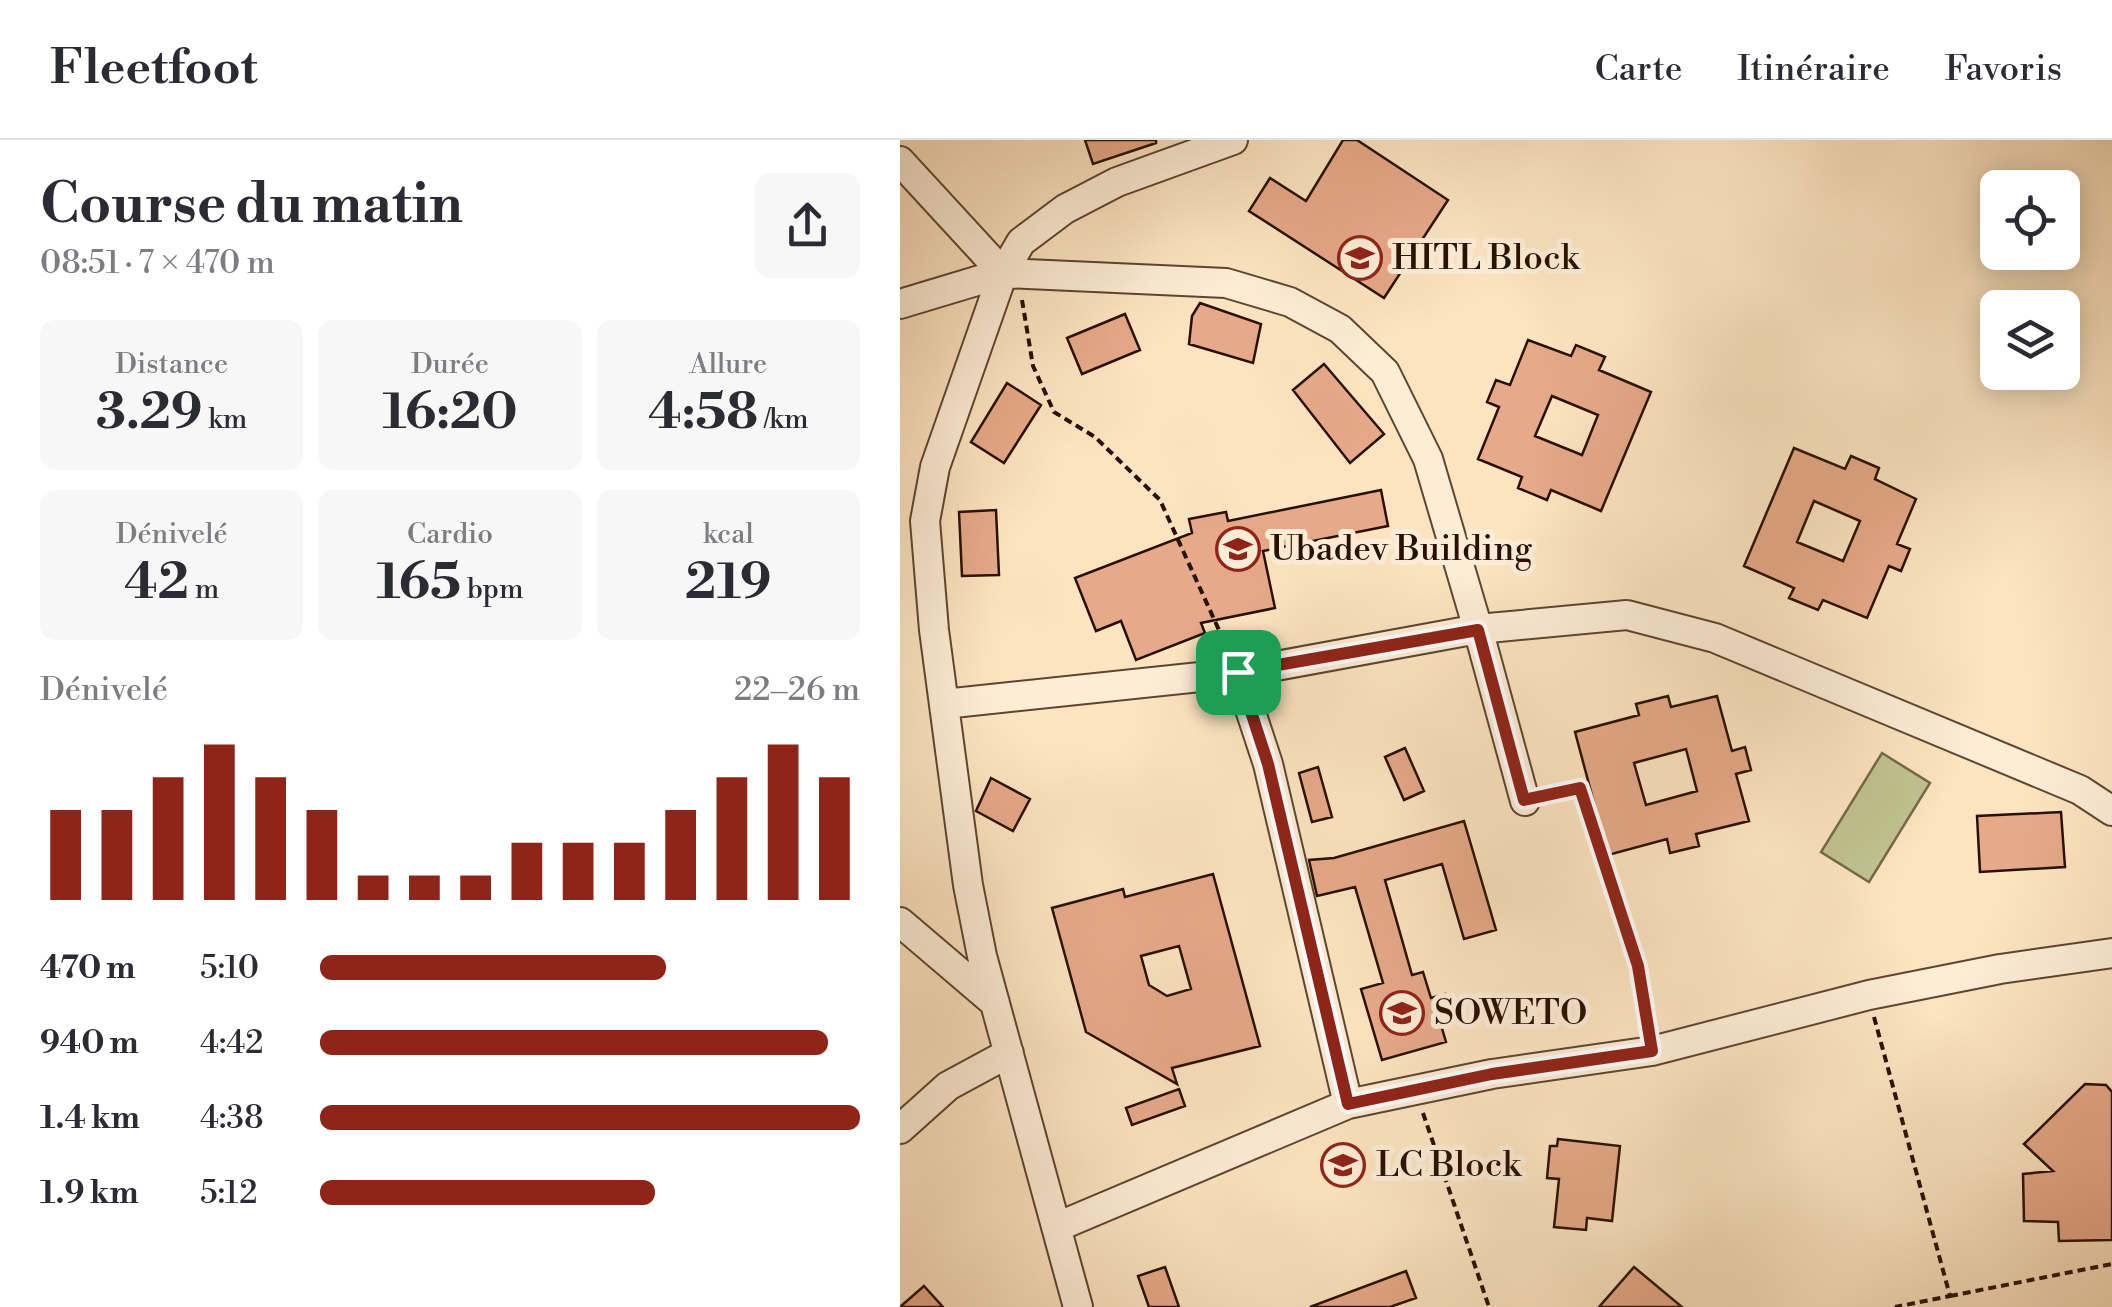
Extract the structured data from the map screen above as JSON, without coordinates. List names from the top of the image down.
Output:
{
  "places": {
    "school or university": [
      "HITL Block",
      "Ubadev Building",
      "SOWETO",
      "LC Block"
    ]
  },
  "page": {
    "header": "Fleetfoot",
    "nav": ["Carte", "Itinéraire", "Favoris"],
    "heading": ["Course du matin", "08:51 · 7 × 470 m"],
    "stats": [
      ["Distance", "3.29 km"],
      ["Durée", "16:20"],
      ["Allure", "4:58 /km"],
      ["Dénivelé", "42 m"],
      ["Cardio", "165 bpm"],
      ["kcal", "219"]
    ],
    "chart": ["Dénivelé", "22–26 m"],
    "list": [
      {
        "name": "470 m",
        "note": "5:10"
      },
      {
        "name": "940 m",
        "note": "4:42"
      },
      {
        "name": "1.4 km",
        "note": "4:38"
      },
      {
        "name": "1.9 km",
        "note": "5:12"
      }
    ]
  }
}
